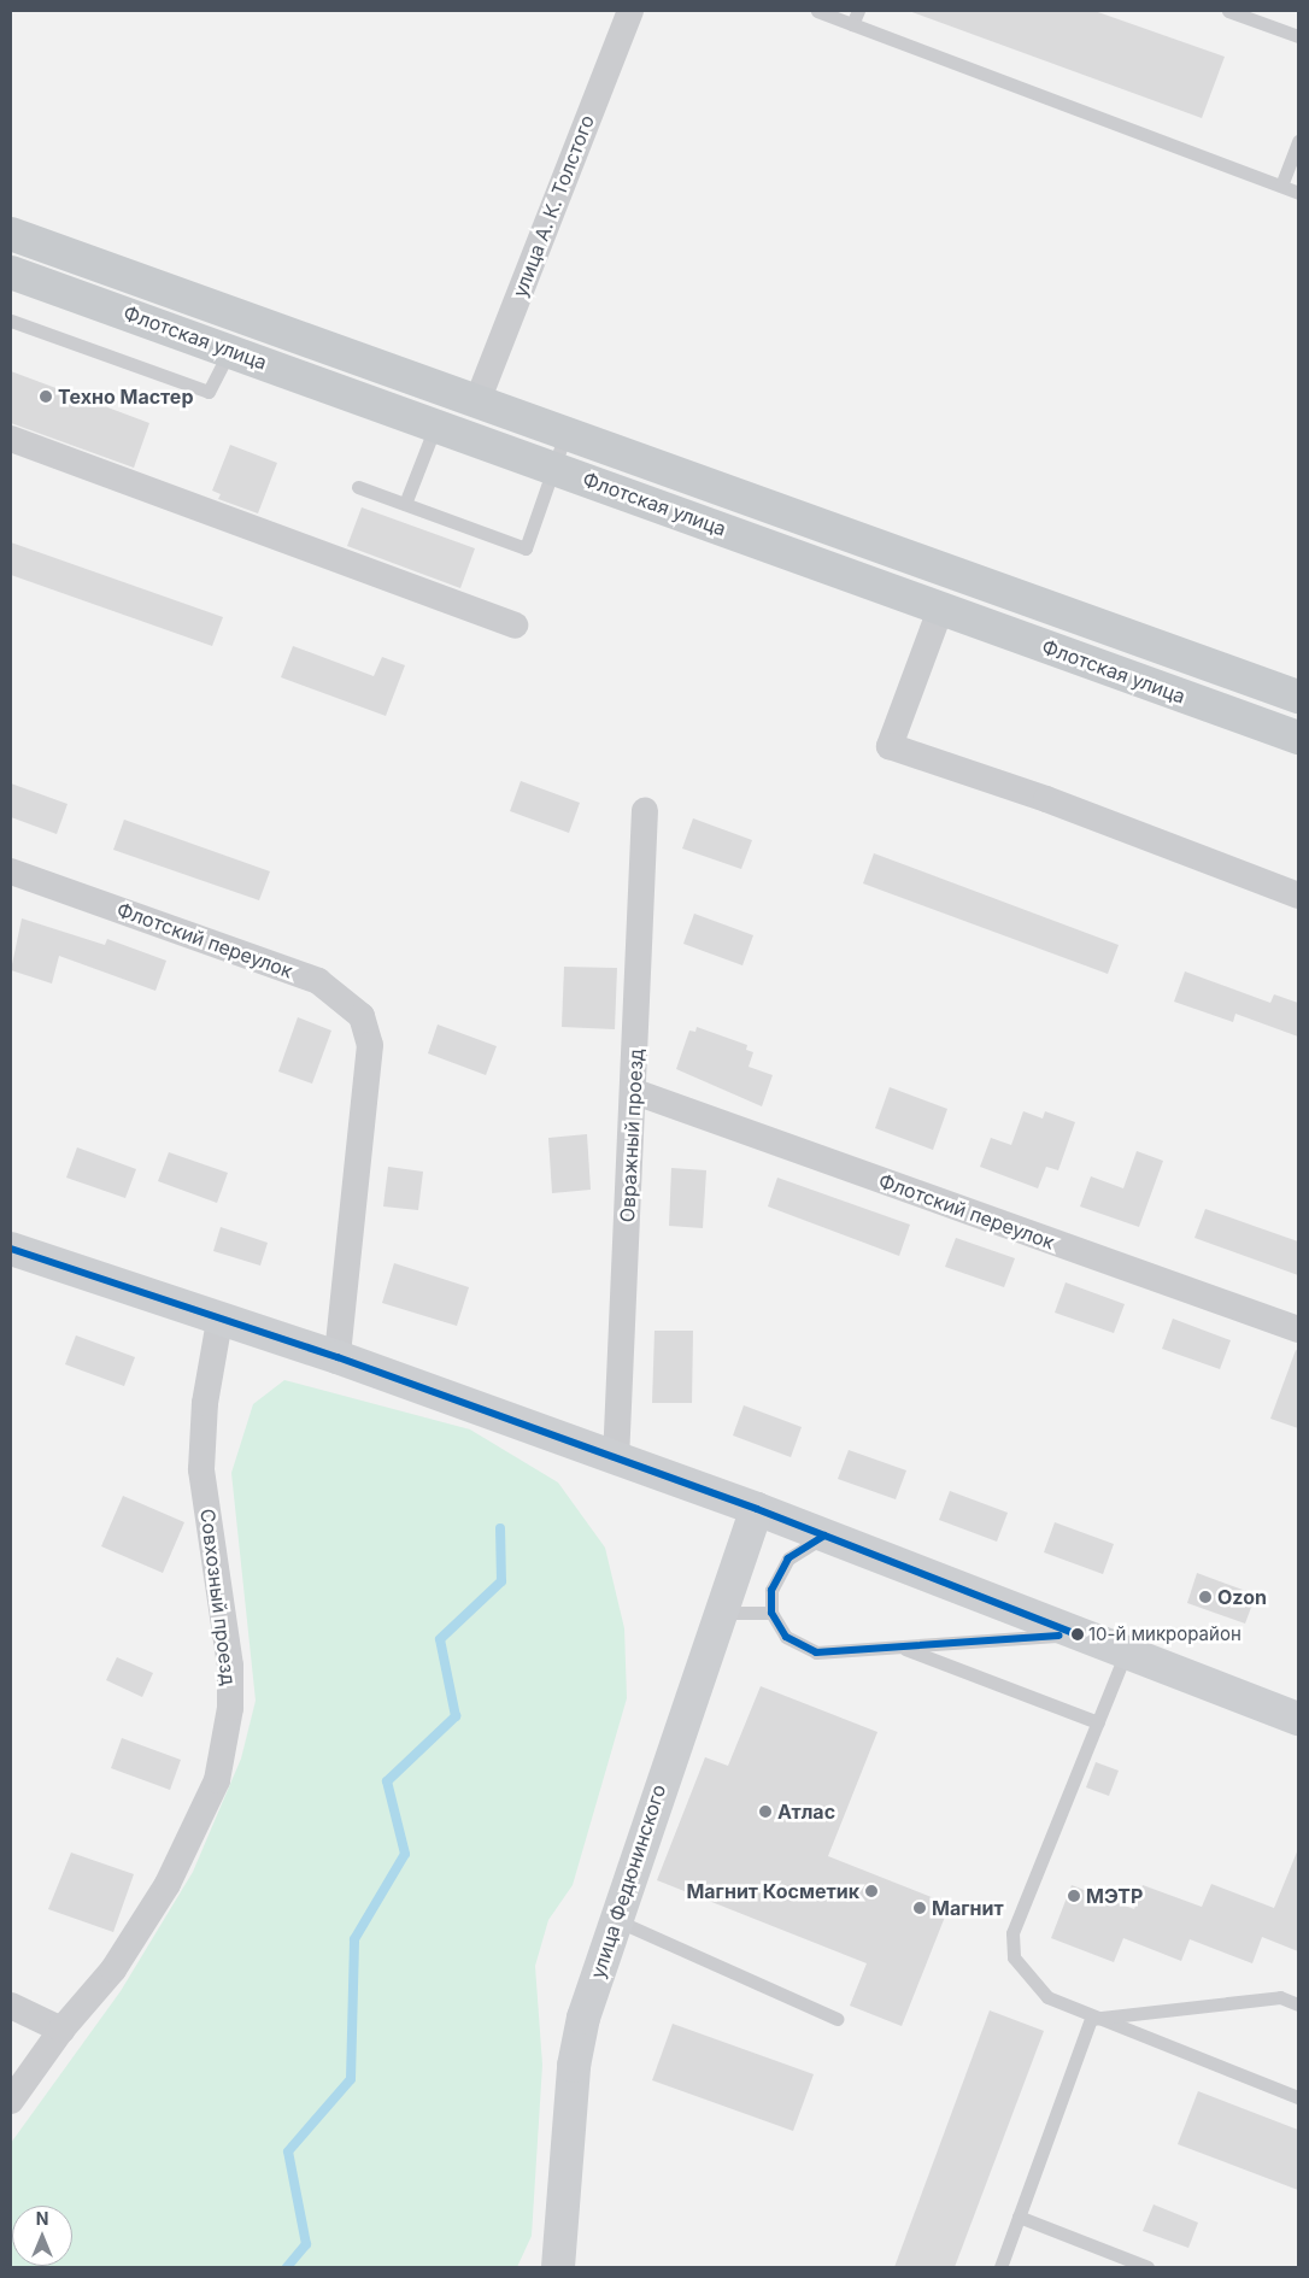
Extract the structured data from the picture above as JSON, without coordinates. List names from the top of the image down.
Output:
{
  "streets": {
    "main road": ["Флотская улица"],
    "street": [
      "улица А. К. Толстого",
      "Флотский переулок",
      "Овражный проезд",
      "Совхозный проезд",
      "улица Федюнинского"
    ]
  },
  "crossings": [
    ["улица А. К. Толстого", "Флотская улица"],
    ["Флотский переулок", "Овражный проезд"]
  ],
  "places": [
    "Техно Мастер",
    "Ozon",
    "10-й микрорайон",
    "Атлас",
    "Магнит Косметик",
    "МЭТР",
    "Магнит"
  ],
  "north": "top"
}
